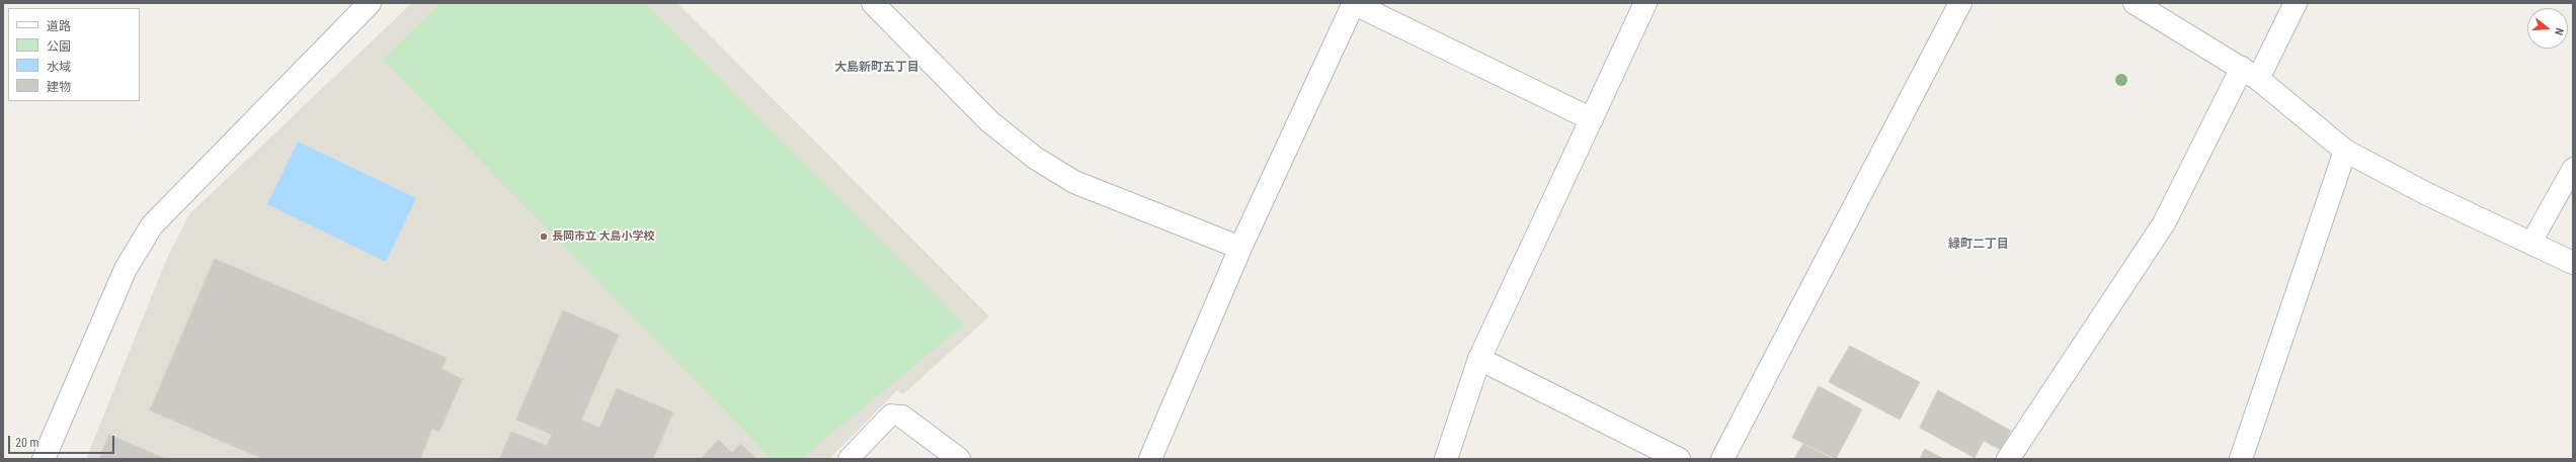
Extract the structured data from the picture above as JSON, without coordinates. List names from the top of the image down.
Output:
{
  "districts": ["大島新町五丁目", "緑町二丁目"],
  "places": ["長岡市立 大島小学校"],
  "legend": [
    "道路",
    "公園",
    "水域",
    "建物"
  ],
  "scale_bar": "20 m",
  "north": "right"
}
